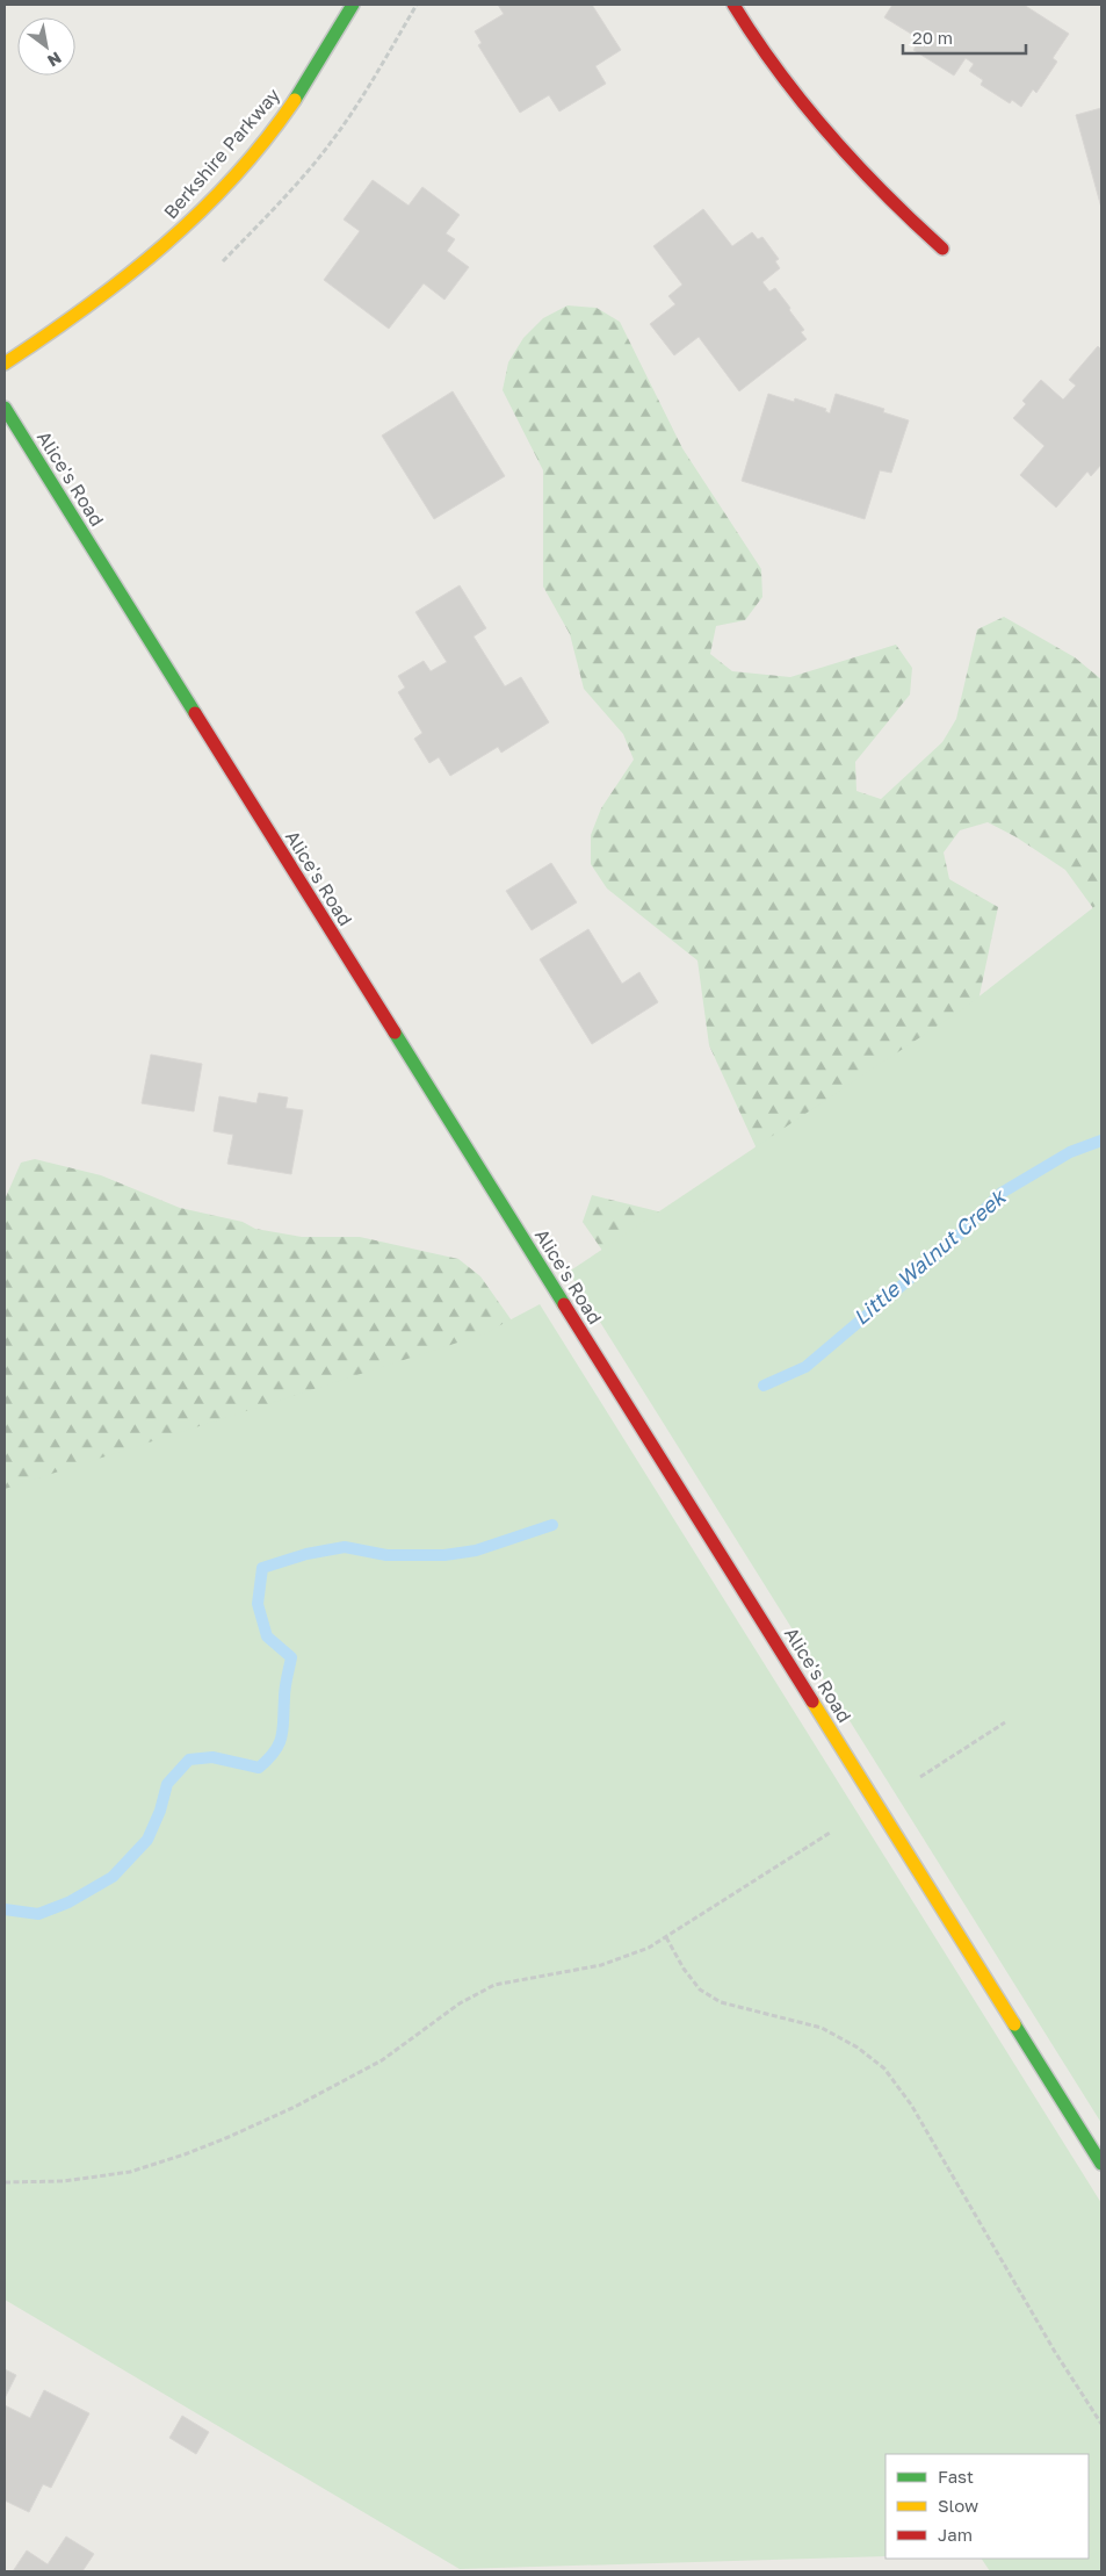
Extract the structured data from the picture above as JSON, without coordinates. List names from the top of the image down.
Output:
{
  "streets": {
    "main road": ["Berkshire Parkway", "Alice's Road"]
  },
  "water": ["Little Walnut Creek"],
  "legend": ["Fast", "Slow", "Jam"],
  "scale_bar": "20 m",
  "north": "bottom right"
}
